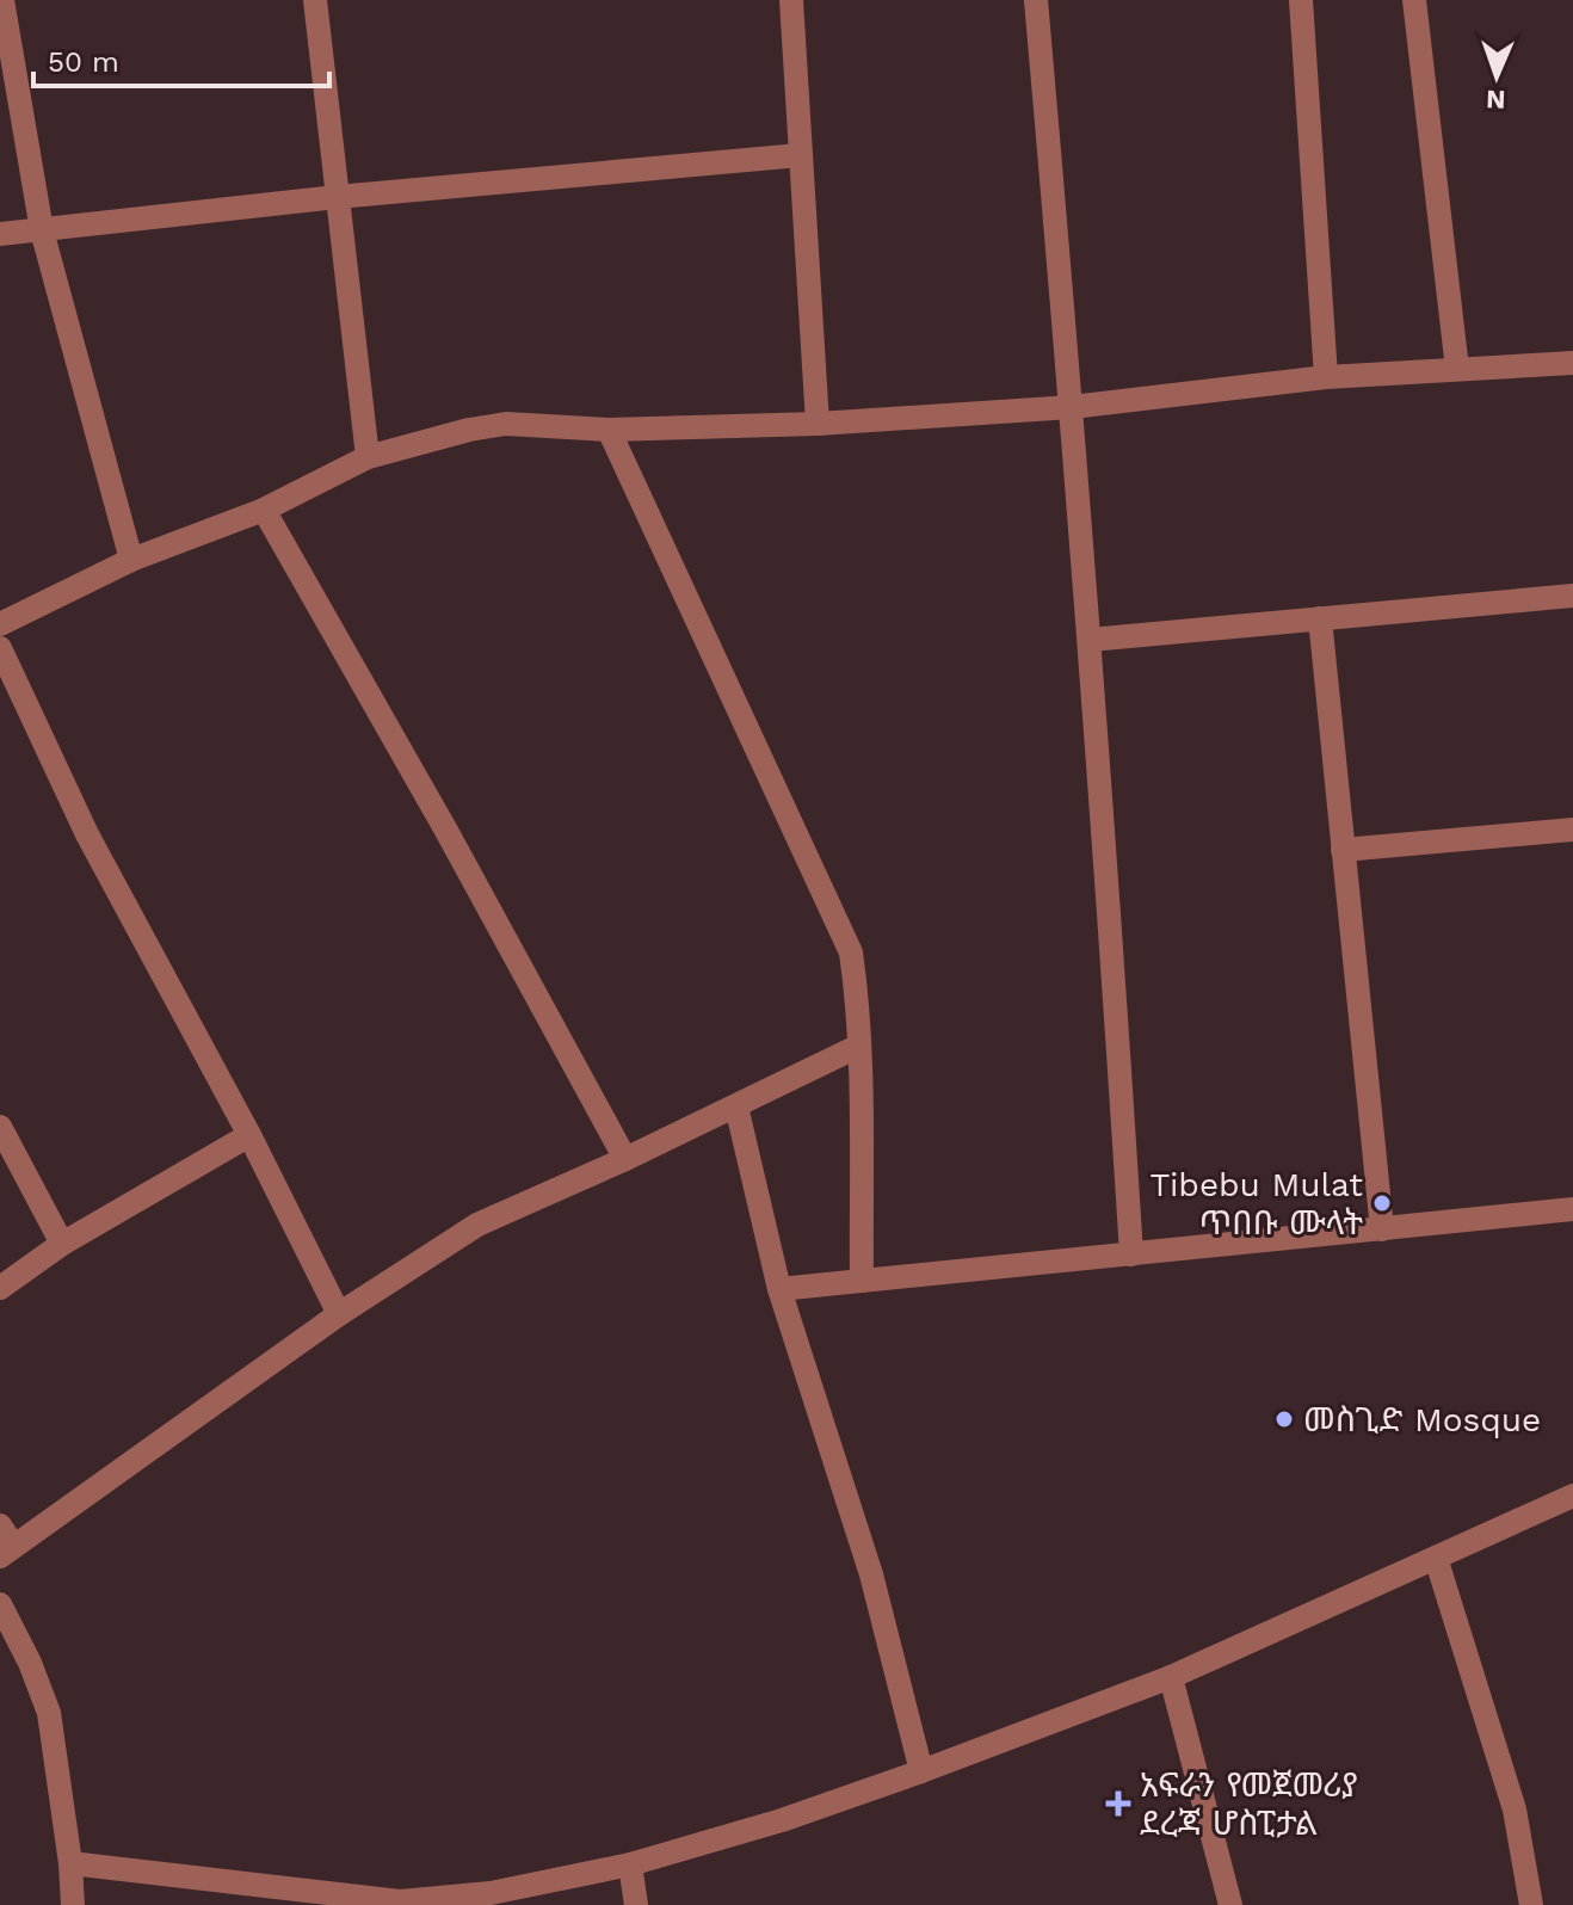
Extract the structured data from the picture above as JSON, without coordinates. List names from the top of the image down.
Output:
{
  "places": {
    "other": ["Tibebu Mulat ጥበቡ ሙላት", "መስጊድ Mosque"],
    "health": ["አፍራን የመጀመሪያ ደረጃ ሆስፒታል"]
  },
  "scale_bar": "50 m",
  "north": "bottom"
}
